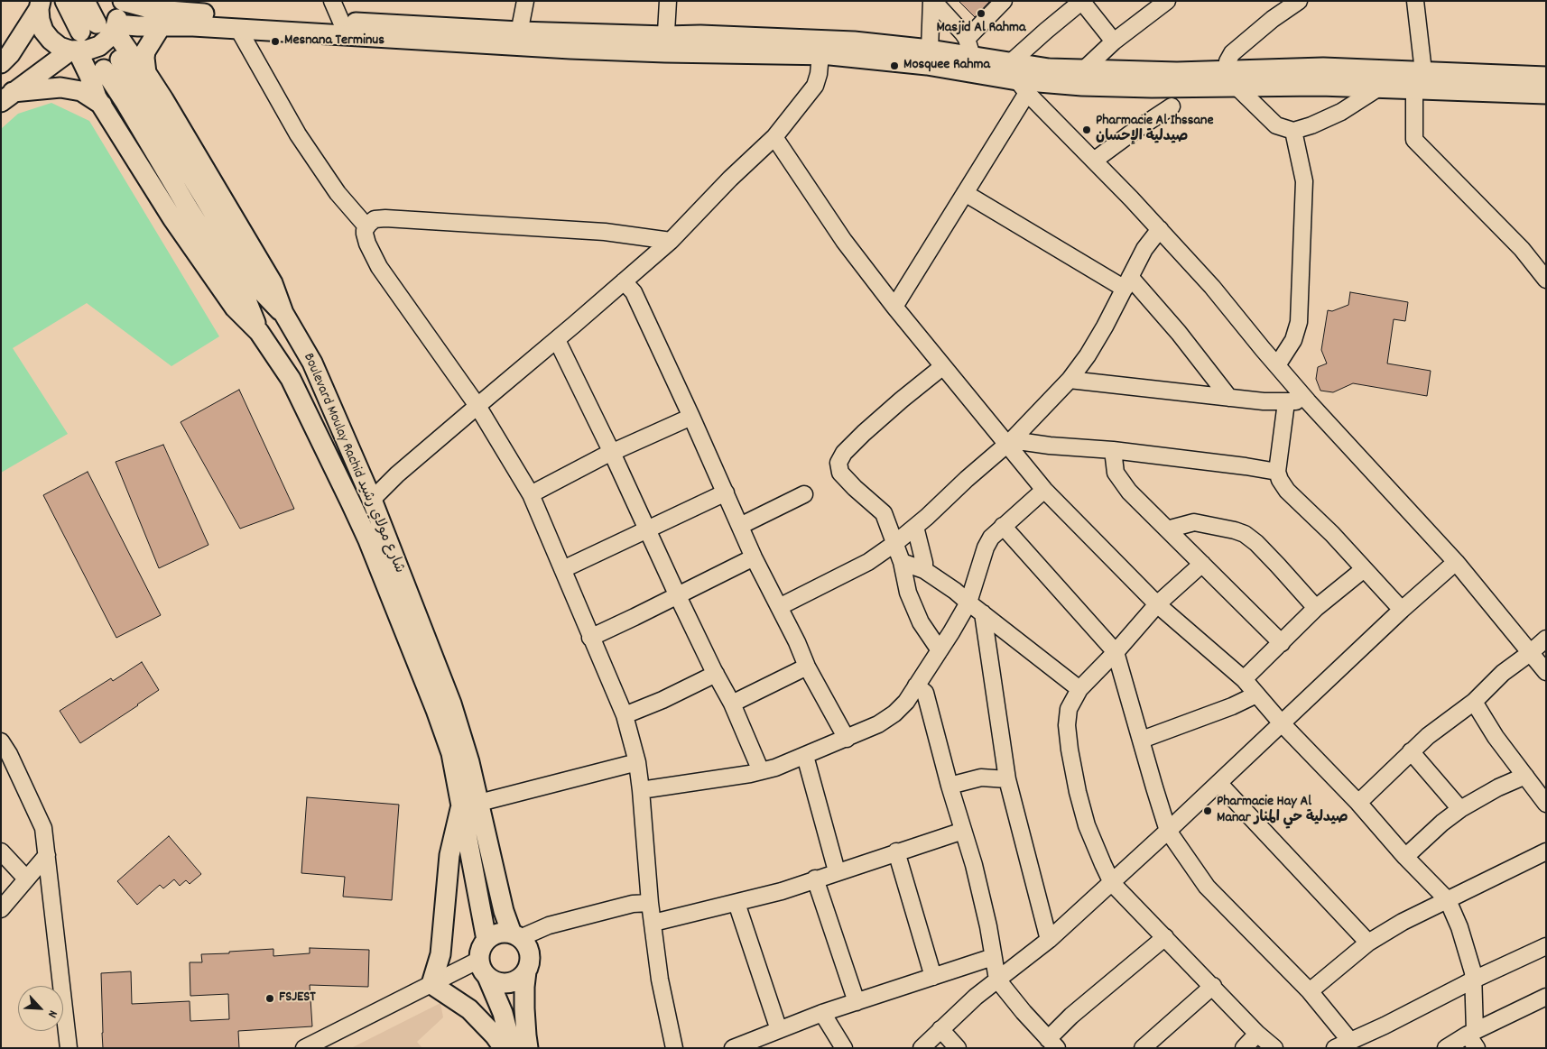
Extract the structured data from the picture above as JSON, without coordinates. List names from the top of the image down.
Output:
{
  "streets": {
    "main road": ["Boulevard Moulay Rachid شارع مولاي رشيد"]
  },
  "places": [
    "Masjid Al Rahma",
    "Mesnana Terminus",
    "Mosquee Rahma",
    "Pharmacie Al Ihssane صيدلية الإحسان",
    "Pharmacie Hay Al Manar صيدلية حي المنار",
    "FSJEST"
  ],
  "north": "bottom right"
}
